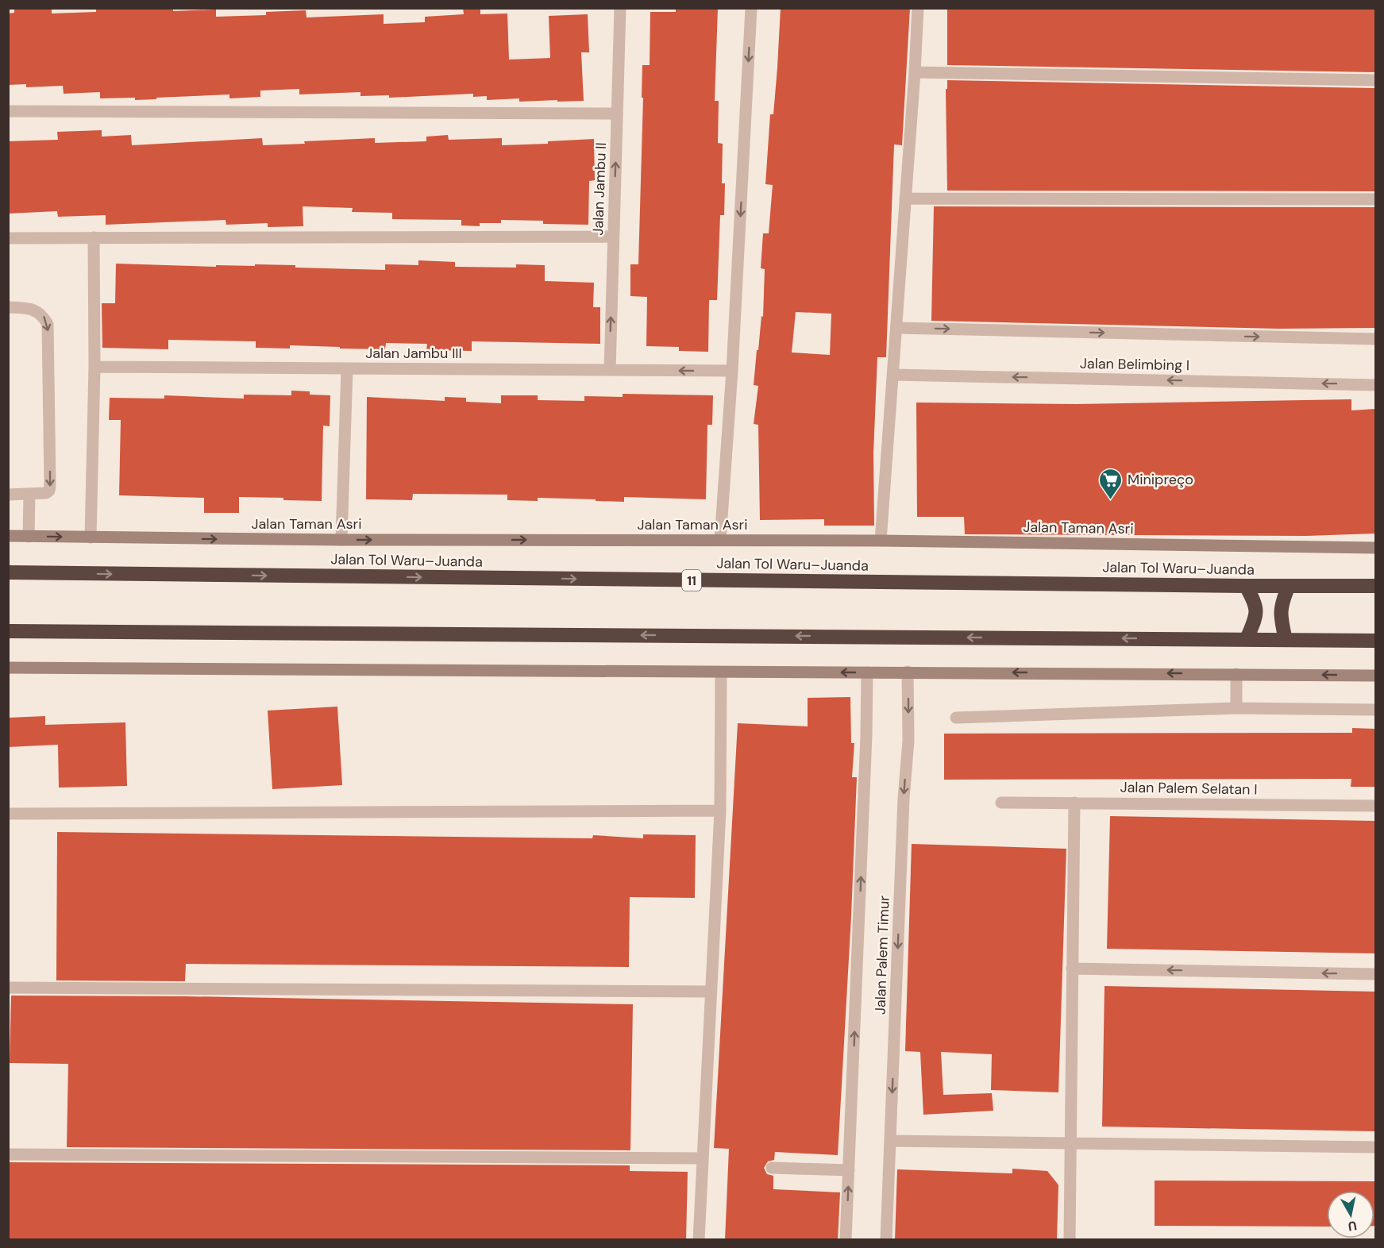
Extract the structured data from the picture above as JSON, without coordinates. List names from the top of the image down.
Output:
{
  "streets": {
    "highway": ["Jalan Tol Waru–Juanda", "11"],
    "main road": ["Jalan Taman Asri"],
    "street": [
      "Jalan Jambu II",
      "Jalan Jambu III",
      "Jalan Belimbing I",
      "Jalan Palem Selatan I",
      "Jalan Palem Timur"
    ]
  },
  "crossings": [
    ["Jalan Jambu II", "Jalan Jambu III"]
  ],
  "one_way": ["Jalan Jambu II", "Jalan Taman Asri"],
  "places": {
    "supermarket": ["Minipreço"]
  },
  "north": "bottom"
}
